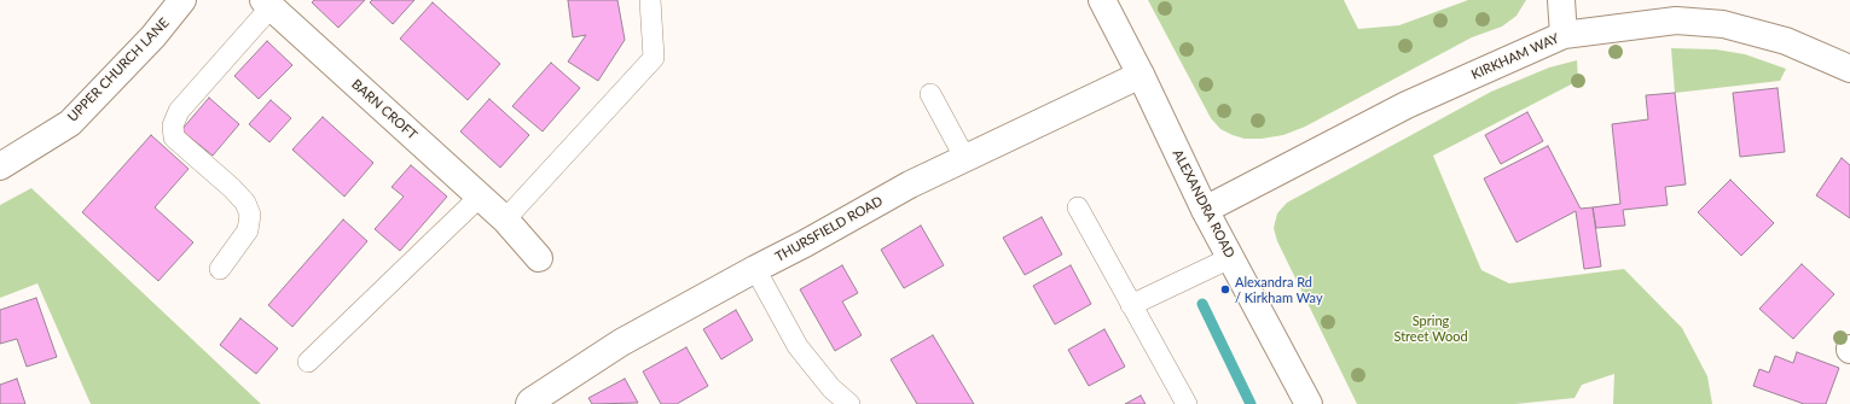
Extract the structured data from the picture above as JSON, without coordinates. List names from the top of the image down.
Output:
{
  "streets": {
    "street": [
      "KIRKHAM WAY",
      "UPPER CHURCH LANE",
      "BARN CROFT",
      "ALEXANDRA ROAD",
      "THURSFIELD ROAD"
    ]
  },
  "crossings": [
    ["KIRKHAM WAY", "ALEXANDRA ROAD"],
    ["ALEXANDRA ROAD", "THURSFIELD ROAD"]
  ],
  "parks": ["Spring Street Wood"],
  "places": ["Alexandra Rd / Kirkham Way"]
}
